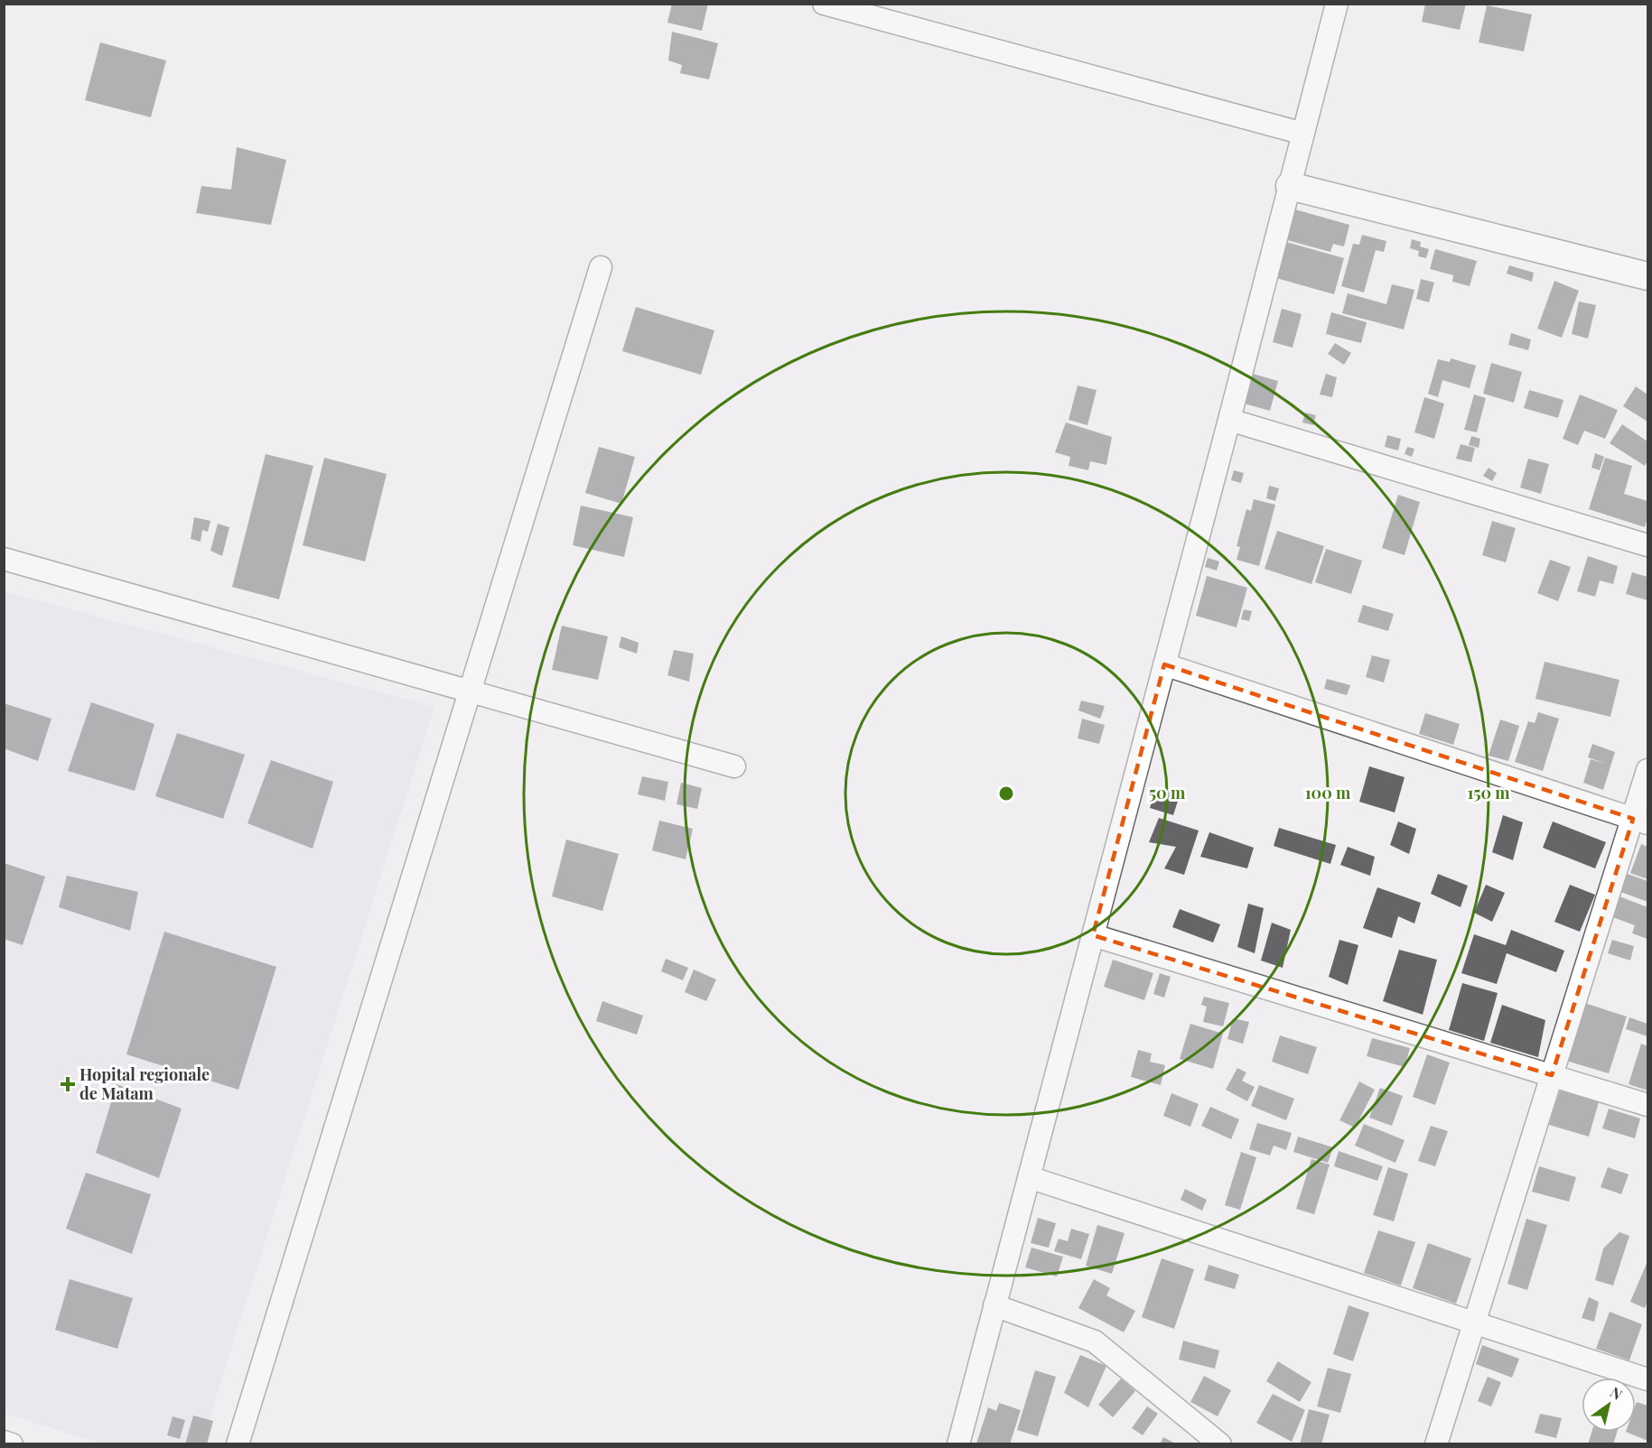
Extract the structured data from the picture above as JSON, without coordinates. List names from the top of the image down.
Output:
{
  "places": {
    "health": ["Hopital regionale de Matam"]
  },
  "north": "top right",
  "rings": ["50 m", "100 m", "150 m"]
}
